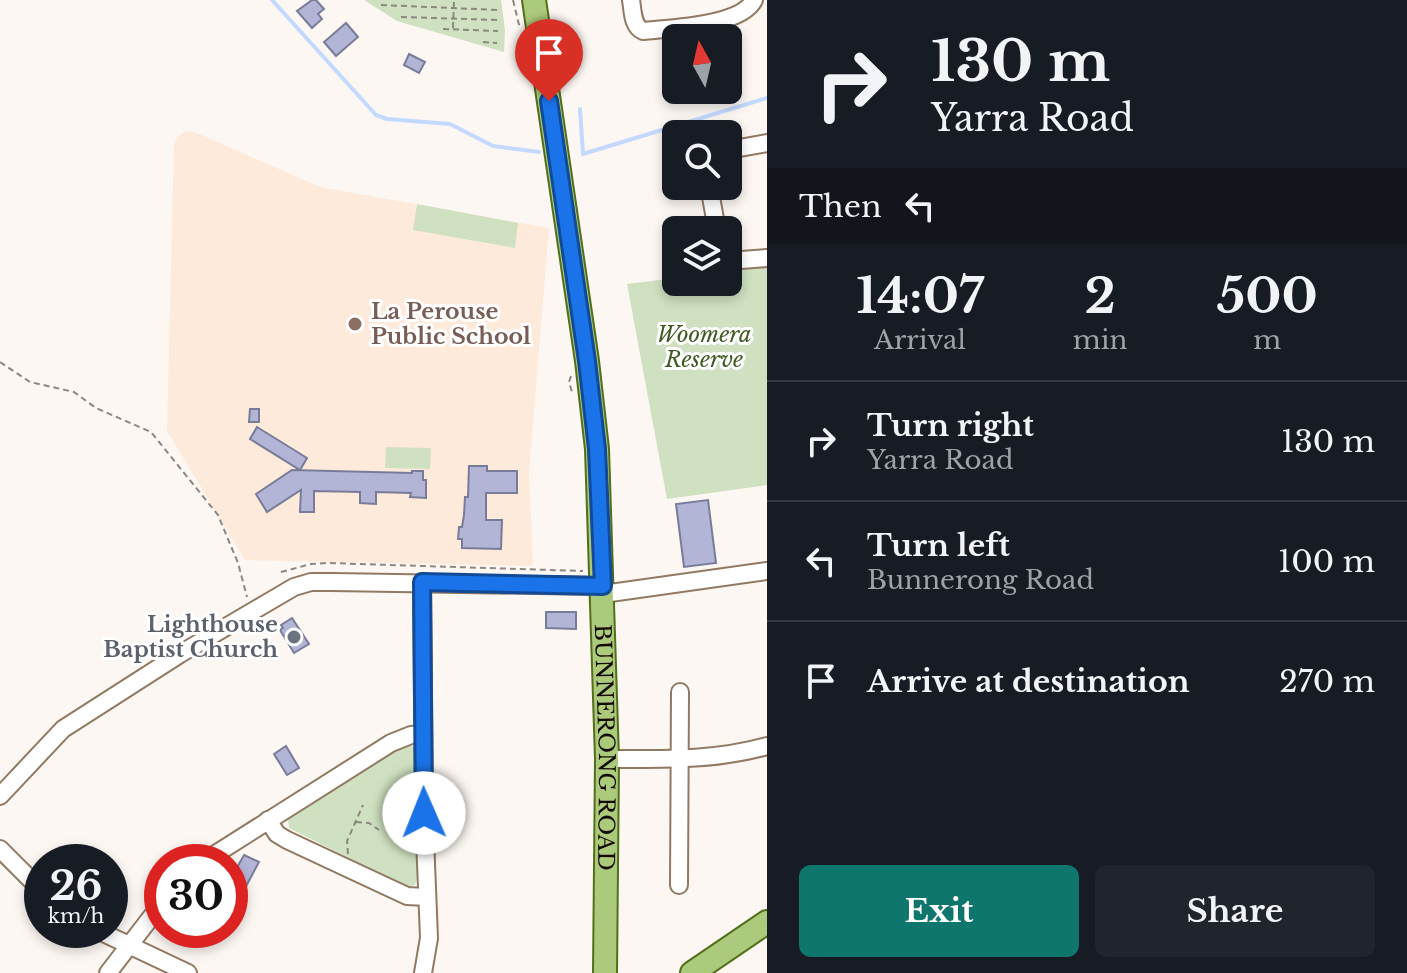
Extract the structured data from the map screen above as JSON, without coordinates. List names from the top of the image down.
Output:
{
  "streets": {
    "main road": ["BUNNERONG ROAD"]
  },
  "parks": ["Woomera Reserve"],
  "places": ["La Perouse Public School", "Lighthouse Baptist Church"],
  "north": "top",
  "page": {
    "turn": ["130 m", "Yarra Road"],
    "then": "Then",
    "eta": [
      "14:07",
      "Arrival",
      "2",
      "min",
      "500",
      "m"
    ],
    "list": [
      {
        "name": "Turn right",
        "note": "Yarra Road",
        "value": "130 m"
      },
      {
        "name": "Turn left",
        "note": "Bunnerong Road",
        "value": "100 m"
      },
      {
        "name": "Arrive at destination",
        "value": "270 m"
      }
    ],
    "speed": "26 km/h",
    "limit": "30",
    "buttons": ["Exit", "Share"]
  }
}
